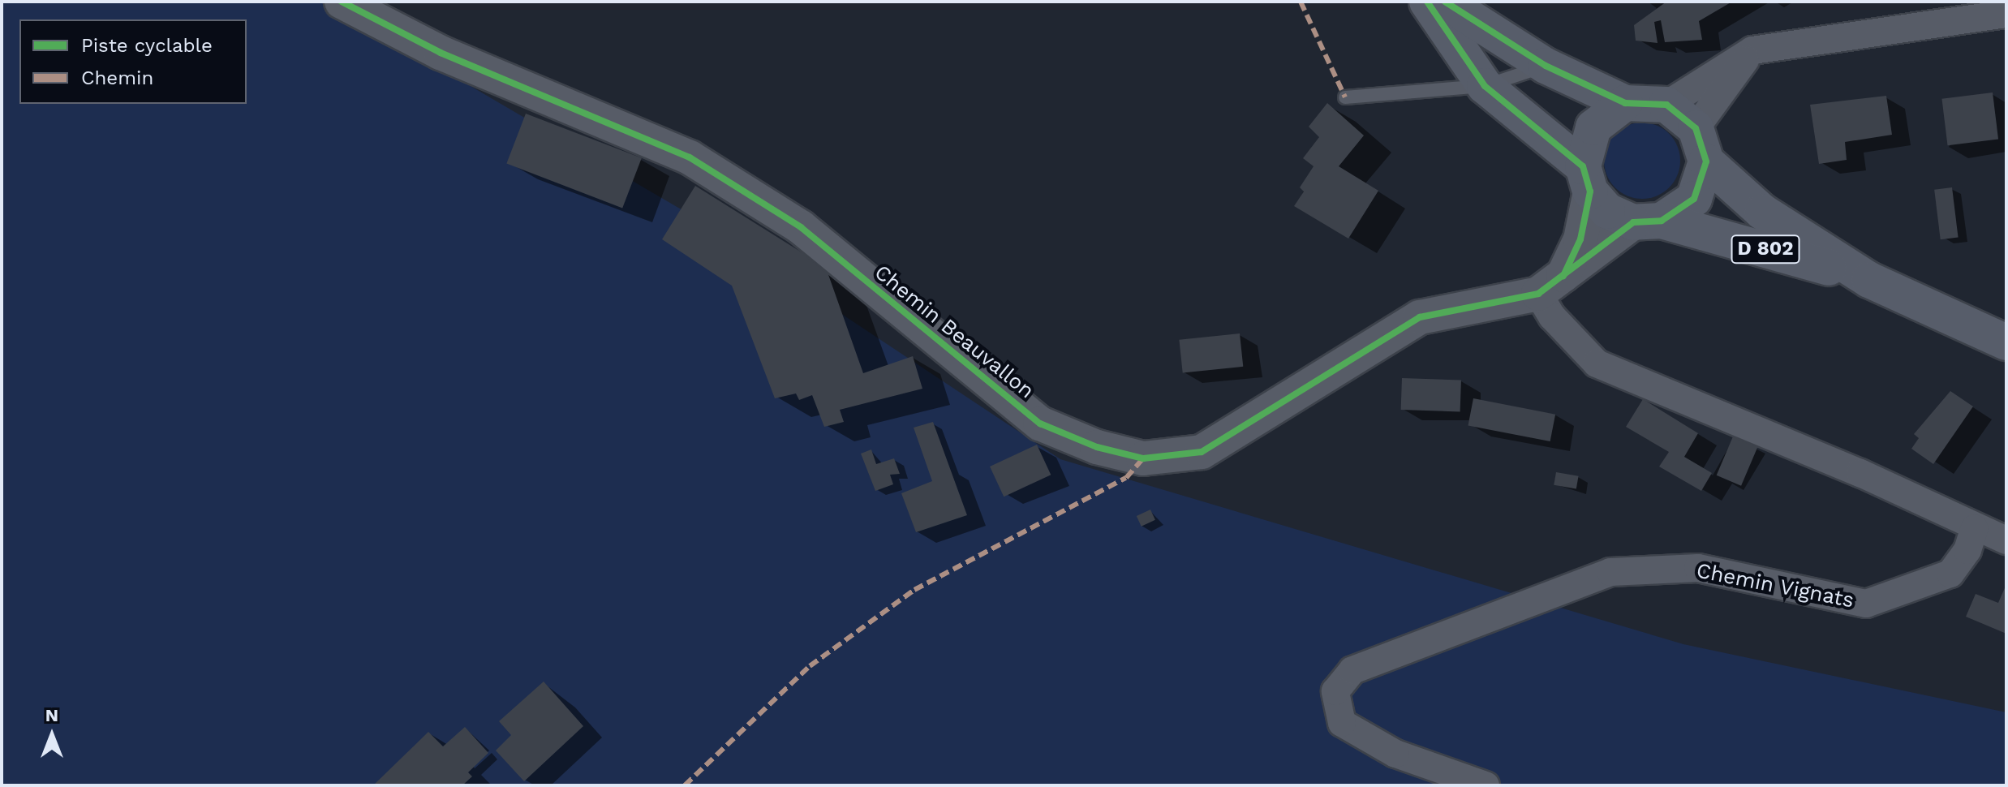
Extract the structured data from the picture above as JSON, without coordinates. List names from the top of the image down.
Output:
{
  "streets": {
    "main road": ["D 802"],
    "street": ["Chemin Beauvallon", "Chemin Vignats"]
  },
  "crossings": [
    ["D 802", "Chemin Beauvallon"]
  ],
  "legend": ["Piste cyclable", "Chemin"],
  "north": "top"
}
